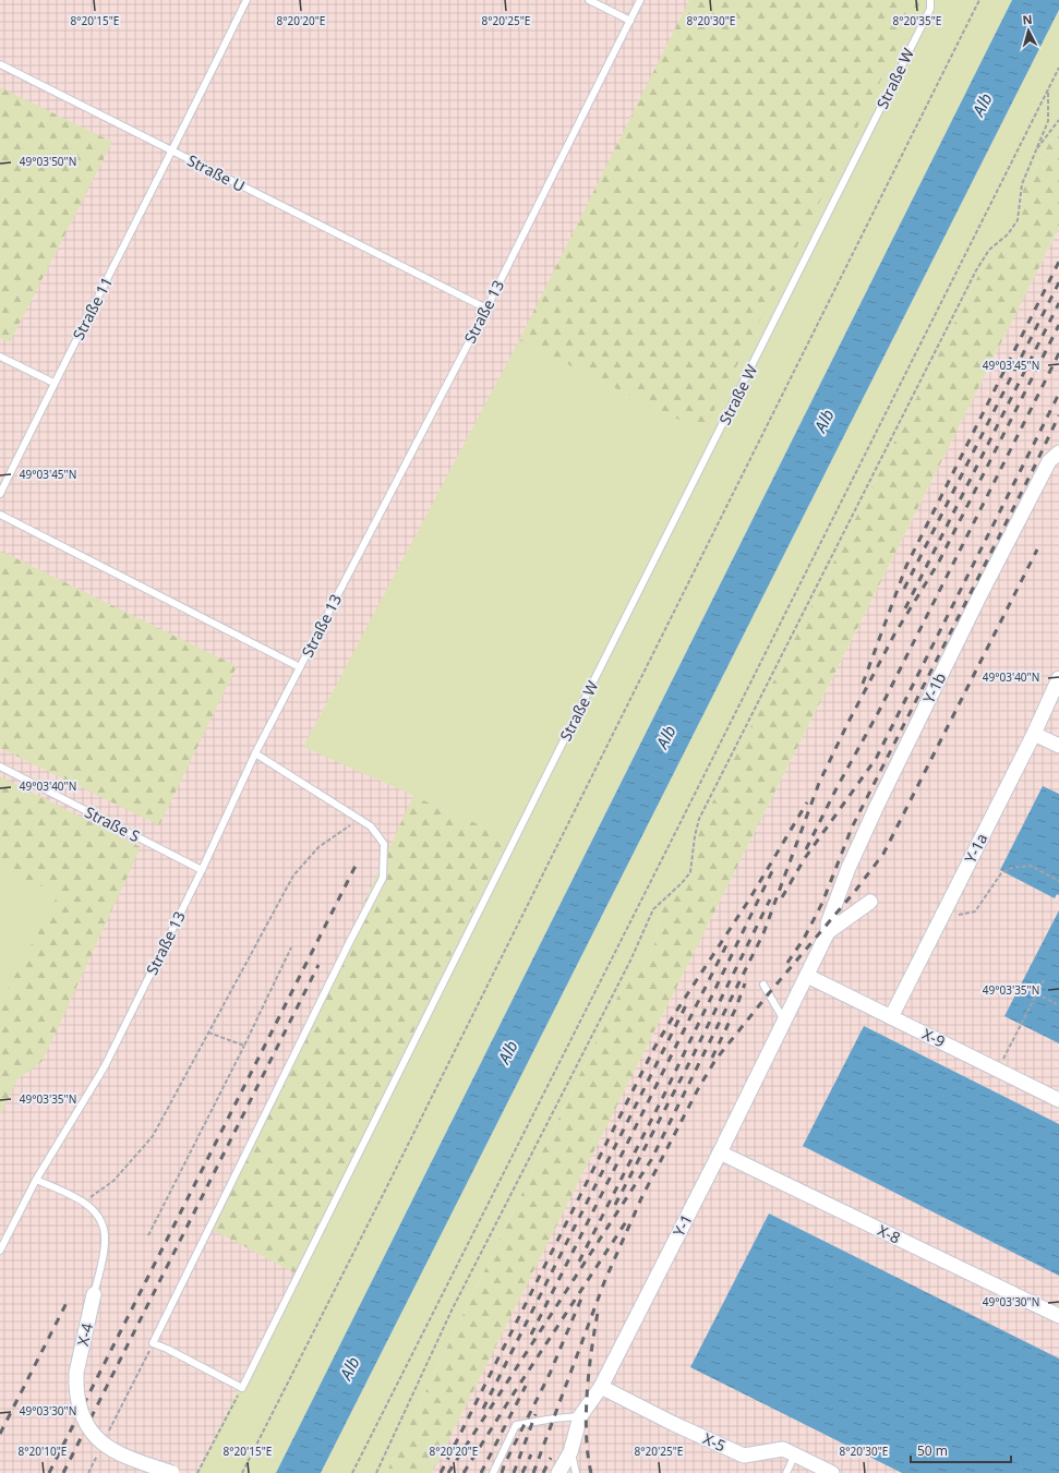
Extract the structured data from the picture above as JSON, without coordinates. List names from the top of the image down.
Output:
{
  "streets": {
    "street": [
      "Y-1b",
      "Y-1a",
      "X-9",
      "Y-1",
      "X-8",
      "X-4",
      "X-5"
    ],
    "lane": [
      "Straße W",
      "Straße U",
      "Straße 11",
      "Straße 13",
      "Straße S"
    ]
  },
  "crossings": [
    ["Straße U", "Straße 11"],
    ["Straße U", "Straße 13"],
    ["Straße 13", "Straße S"],
    ["Straße 13", "X-4"],
    ["Y-1b", "X-9"],
    ["Y-1b", "Y-1"],
    ["Y-1a", "X-9"],
    ["X-9", "Y-1"],
    ["Y-1", "X-8"],
    ["Y-1", "X-5"]
  ],
  "water": ["Alb"],
  "scale_bar": "50 m",
  "north": "top",
  "coordinates": [
    "8°20'15\"E",
    "8°20'20\"E",
    "8°20'25\"E",
    "8°20'30\"E",
    "8°20'35\"E",
    "49°03'50\"N",
    "49°03'45\"N",
    "49°03'40\"N",
    "49°03'35\"N",
    "49°03'30\"N",
    "8°20'10\"E"
  ]
}
